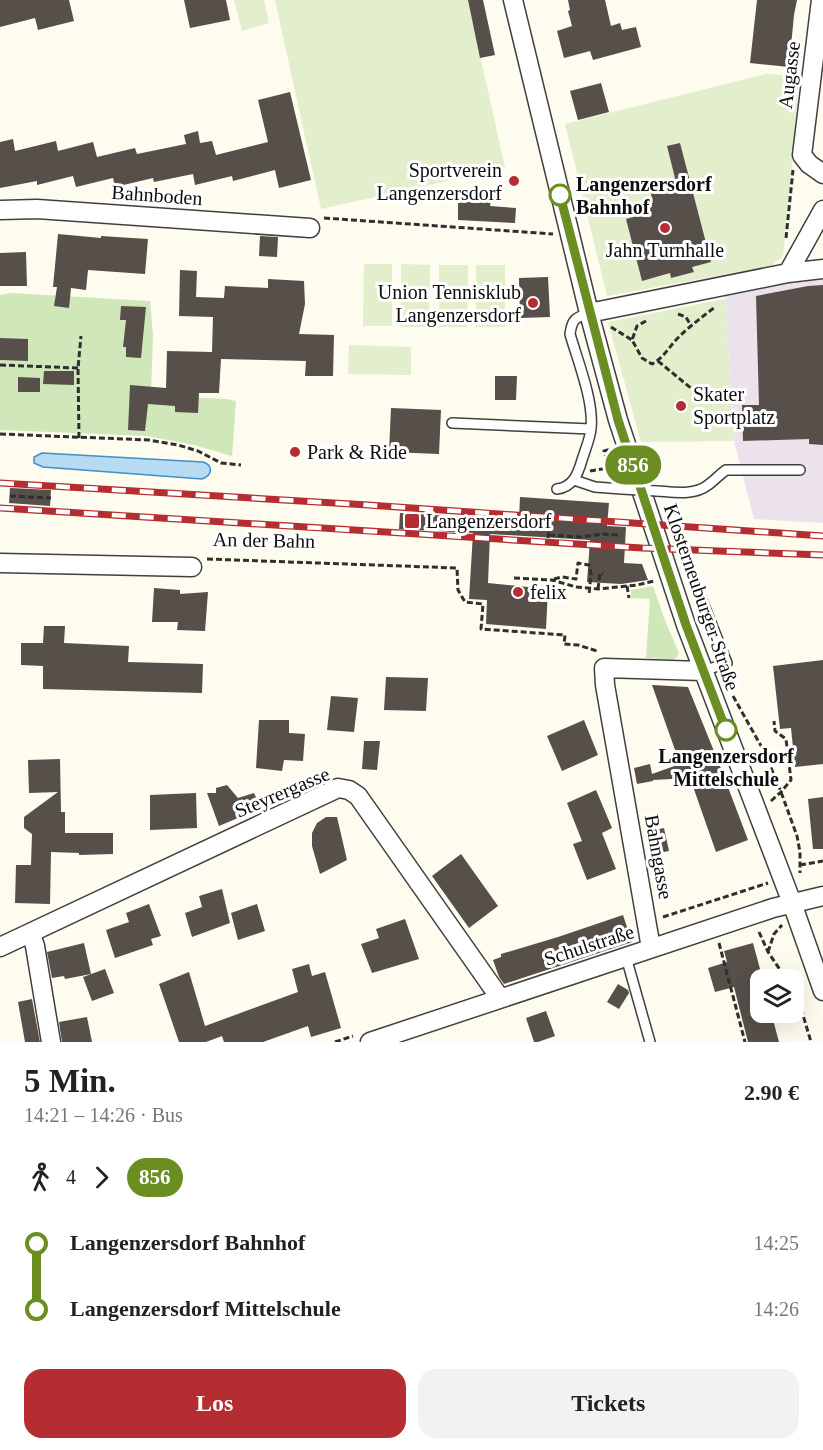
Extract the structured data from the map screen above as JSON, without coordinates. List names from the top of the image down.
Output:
{
  "streets": {
    "street": [
      "Augasse",
      "Bahnboden",
      "An der Bahn",
      "Klosterneuburger Straße",
      "Steyrergasse",
      "Bahngasse",
      "Schulstraße"
    ]
  },
  "crossings": [
    ["An der Bahn", "Bahngasse"],
    ["Klosterneuburger Straße", "Schulstraße"],
    ["Steyrergasse", "Schulstraße"],
    ["Bahngasse", "Schulstraße"]
  ],
  "places": {
    "other": [
      "Sportverein Langenzersdorf",
      "Langenzersdorf Bahnhof",
      "Jahn Turnhalle",
      "Union Tennisklub Langenzersdorf",
      "Skater Sportplatz",
      "Park & Ride",
      "felix",
      "Langenzersdorf Mittelschule"
    ],
    "transit": ["Langenzersdorf"]
  },
  "lines": ["bus line 856"],
  "page": {
    "on_map": "856",
    "heading": ["5 Min.", "14:21 – 14:26 · Bus", "2.90 €"],
    "legs": ["4", "856"],
    "list": [
      {
        "name": "Langenzersdorf Bahnhof",
        "value": "14:25"
      },
      {
        "name": "Langenzersdorf Mittelschule",
        "value": "14:26"
      }
    ],
    "buttons": ["Los", "Tickets"]
  }
}
